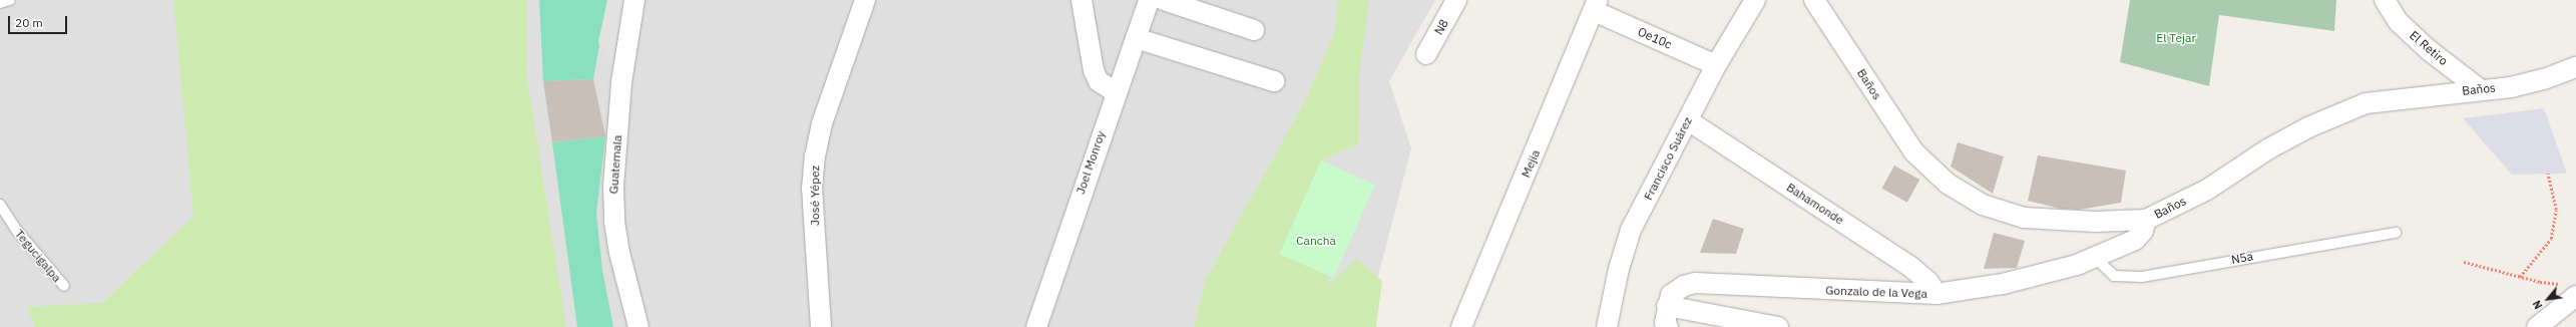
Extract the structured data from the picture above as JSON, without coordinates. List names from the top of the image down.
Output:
{
  "streets": {
    "street": [
      "N8",
      "Oe10c",
      "El Retiro",
      "Baños",
      "Francisco Suárez",
      "Joel Monroy",
      "Mejia",
      "Guatemala",
      "José Yépez",
      "Bahamonde",
      "Gonzalo de la Vega"
    ],
    "lane": ["Tegucigalpa", "N5a"]
  },
  "crossings": [
    ["Oe10c", "Francisco Suárez"],
    ["Oe10c", "Mejia"],
    ["El Retiro", "Baños"],
    ["Baños", "Gonzalo de la Vega"],
    ["Francisco Suárez", "Bahamonde"],
    ["Bahamonde", "Gonzalo de la Vega"],
    ["N5a", "Gonzalo de la Vega"]
  ],
  "parks": ["El Tejar", "Cancha"],
  "scale_bar": "20 m",
  "north": "bottom left"
}
